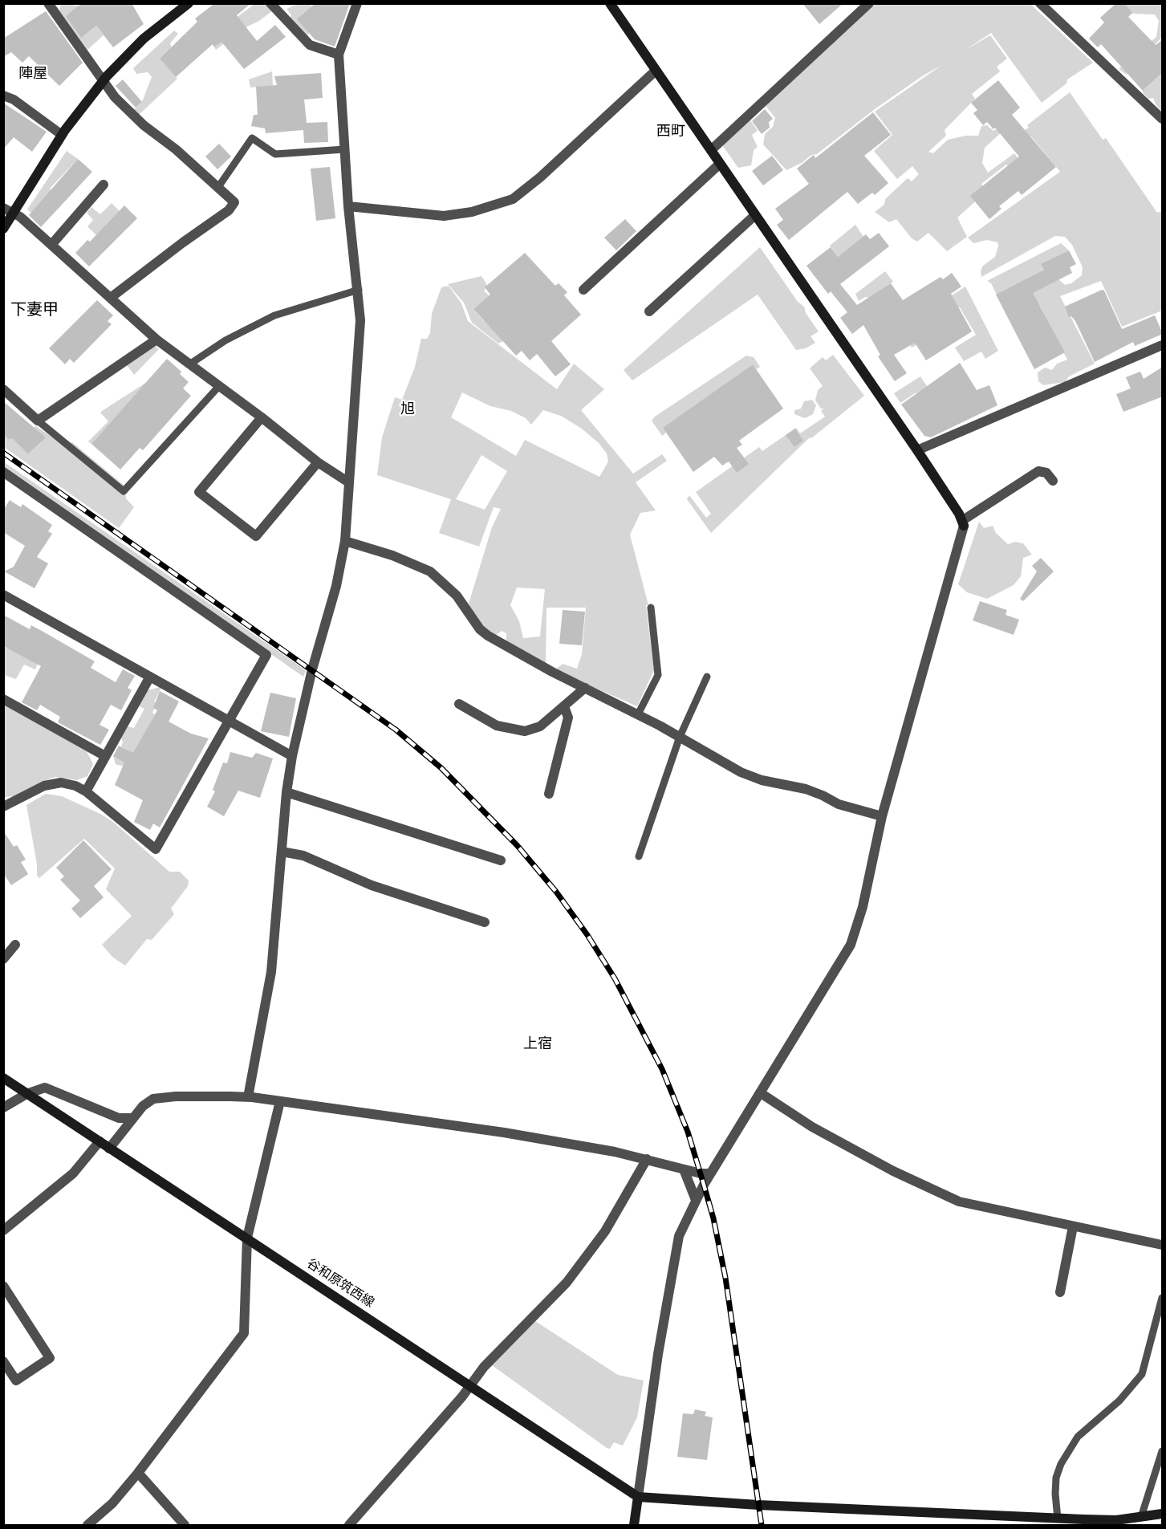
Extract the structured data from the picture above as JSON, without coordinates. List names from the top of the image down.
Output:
{
  "streets": {
    "street": ["谷和原筑西線"]
  },
  "districts": [
    "陣屋",
    "西町",
    "下妻甲",
    "旭",
    "上宿"
  ]
}
